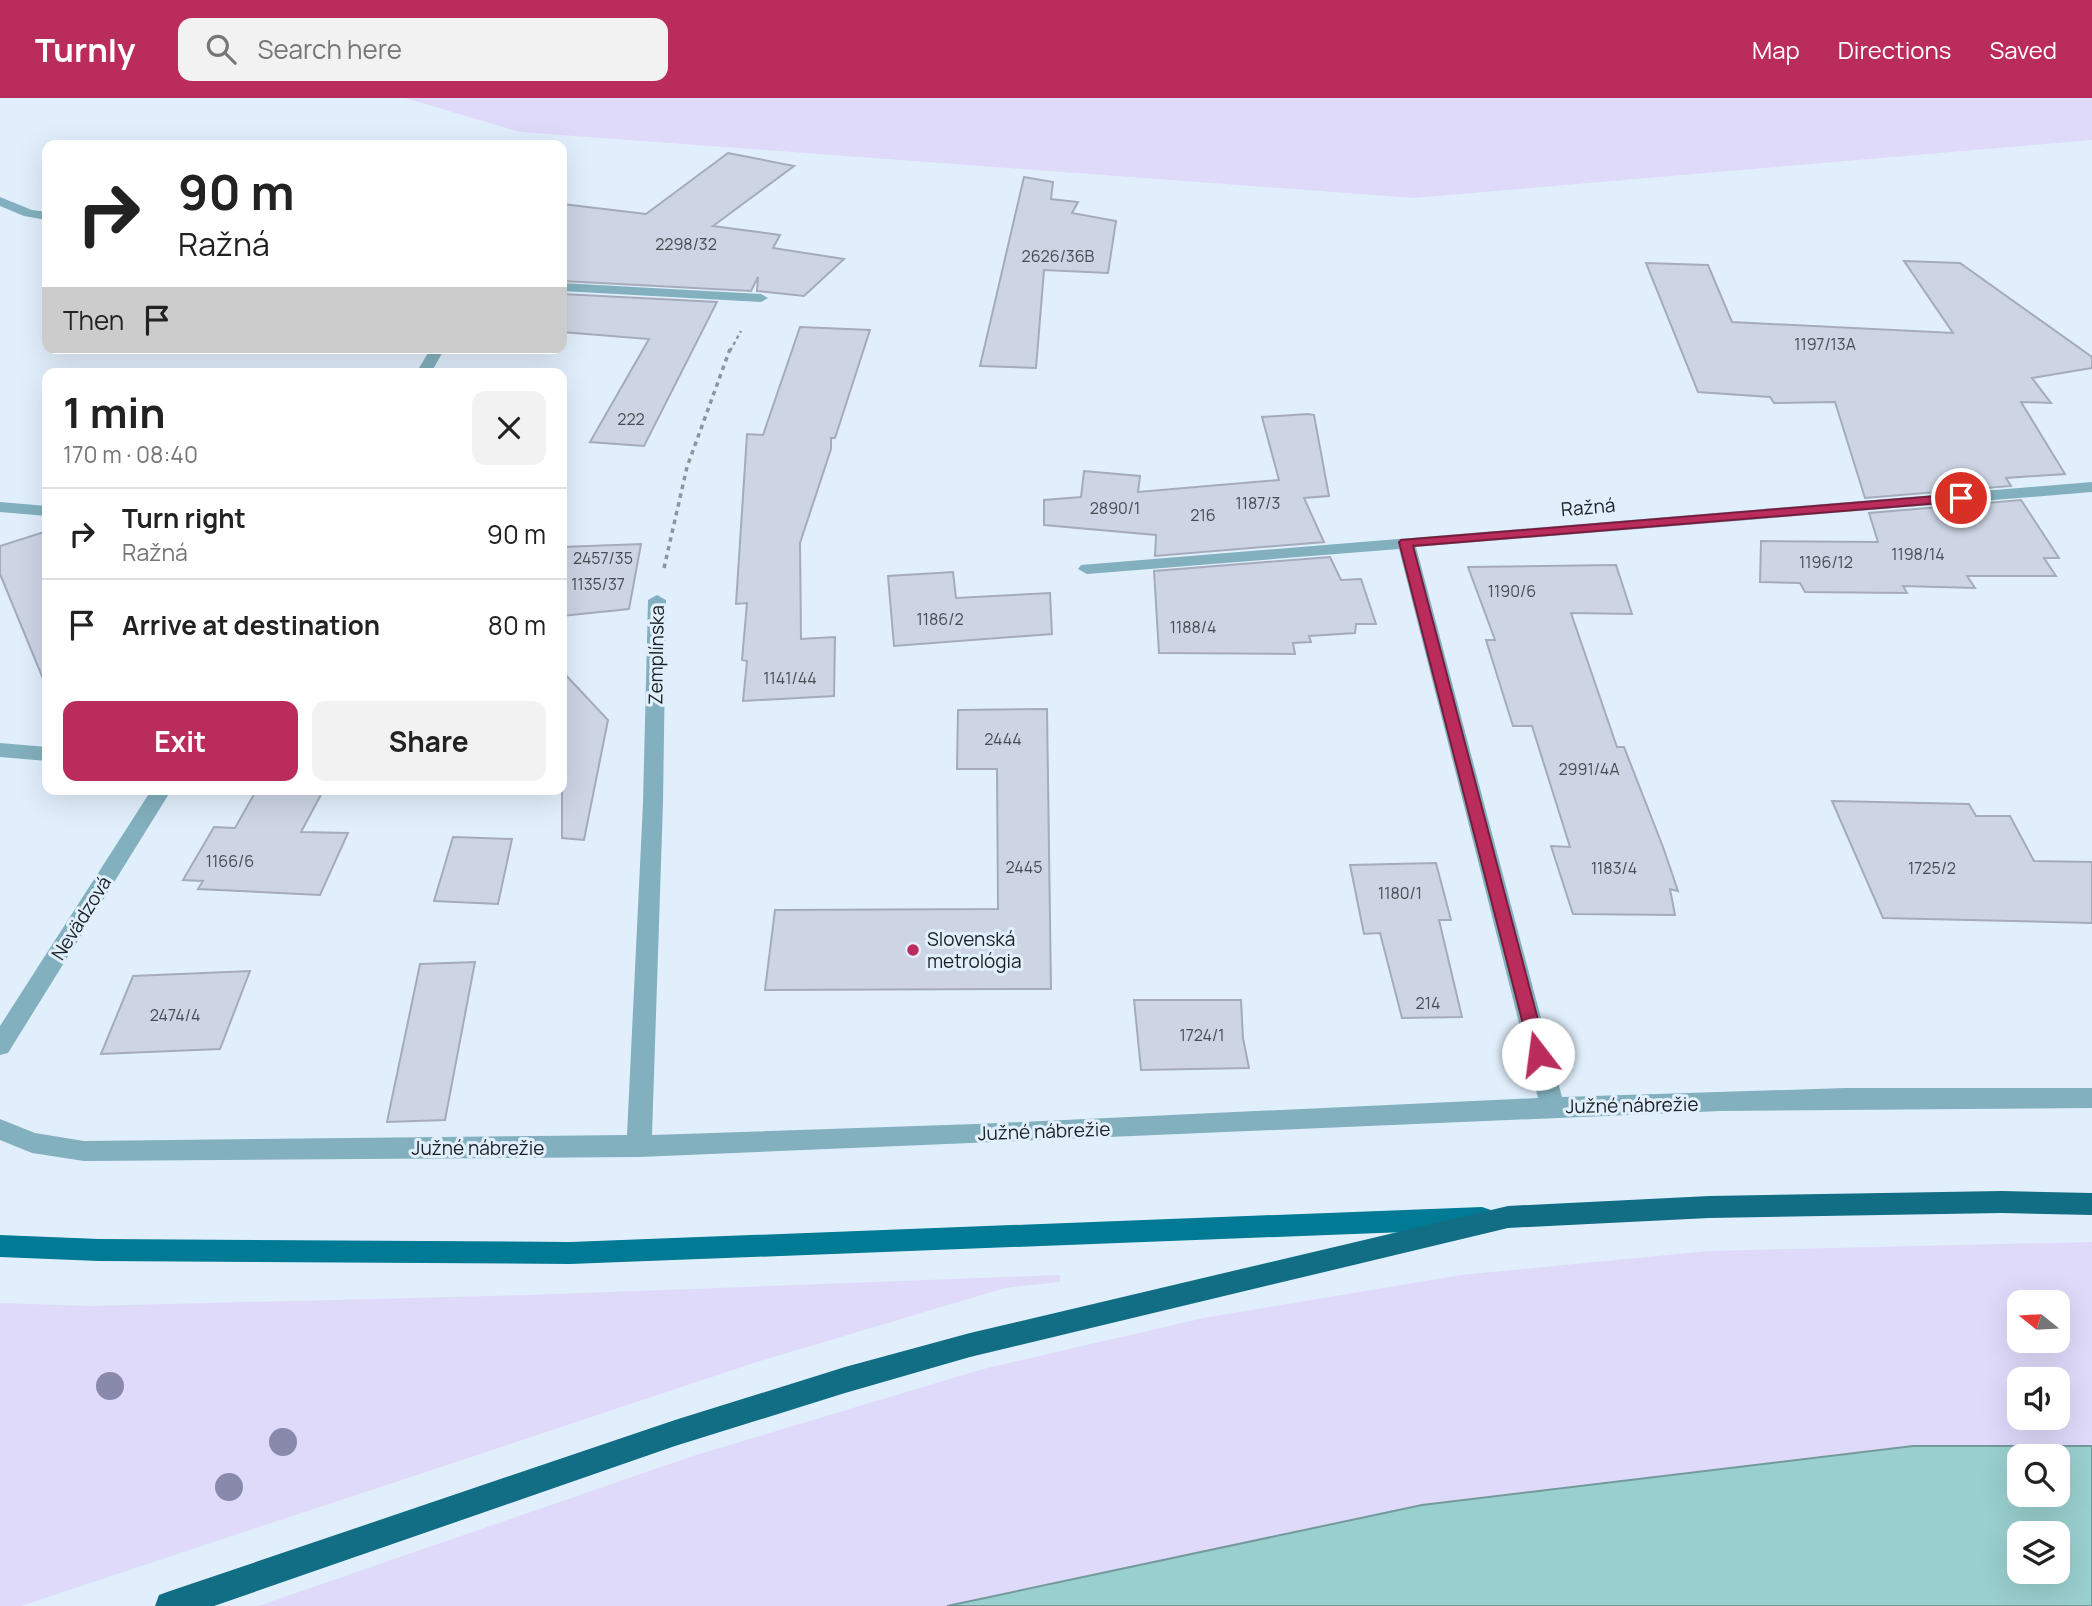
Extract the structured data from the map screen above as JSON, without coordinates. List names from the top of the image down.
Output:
{
  "streets": {
    "street": [
      "Ražná",
      "Zemplínska",
      "Nevädzová",
      "Južné nábrežie"
    ]
  },
  "crossings": [
    ["Zemplínska", "Južné nábrežie"]
  ],
  "places": ["Slovenská metrológia"],
  "house_numbers": [
    "2298/32",
    "2626/36B",
    "1197/13A",
    "222",
    "1187/3",
    "2890/1",
    "216",
    "1198/14",
    "2457/35",
    "1196/12",
    "1135/37",
    "1190/6",
    "1186/2",
    "1188/4",
    "1141/44",
    "2444",
    "2991/4A",
    "1166/6",
    "2445",
    "1183/4",
    "1725/2",
    "1180/1",
    "214",
    "2474/4",
    "1724/1"
  ],
  "north": "left",
  "page": {
    "header": "Turnly",
    "search": "Search here",
    "nav": ["Map", "Directions", "Saved"],
    "turn": ["90 m", "Ražná"],
    "then": "Then",
    "heading": ["1 min", "170 m · 08:40"],
    "list": [
      {
        "name": "Turn right",
        "note": "Ražná",
        "value": "90 m"
      },
      {
        "name": "Arrive at destination",
        "value": "80 m"
      }
    ],
    "buttons": ["Exit", "Share"]
  }
}
